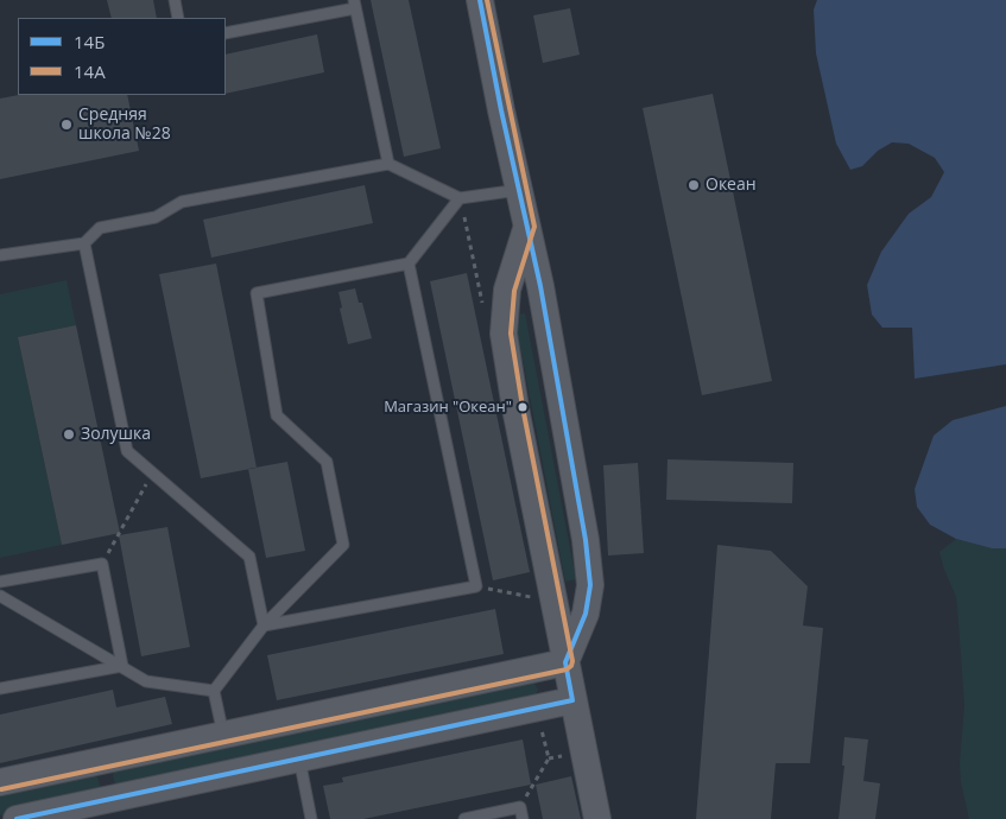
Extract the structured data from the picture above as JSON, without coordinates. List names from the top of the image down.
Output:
{
  "places": [
    "Средняя школа №28",
    "Океан",
    "Магазин \"Океан\"",
    "Золушка"
  ],
  "lines": ["transit line 14Б", "transit line 14А"],
  "legend": ["14Б", "14А"]
}
